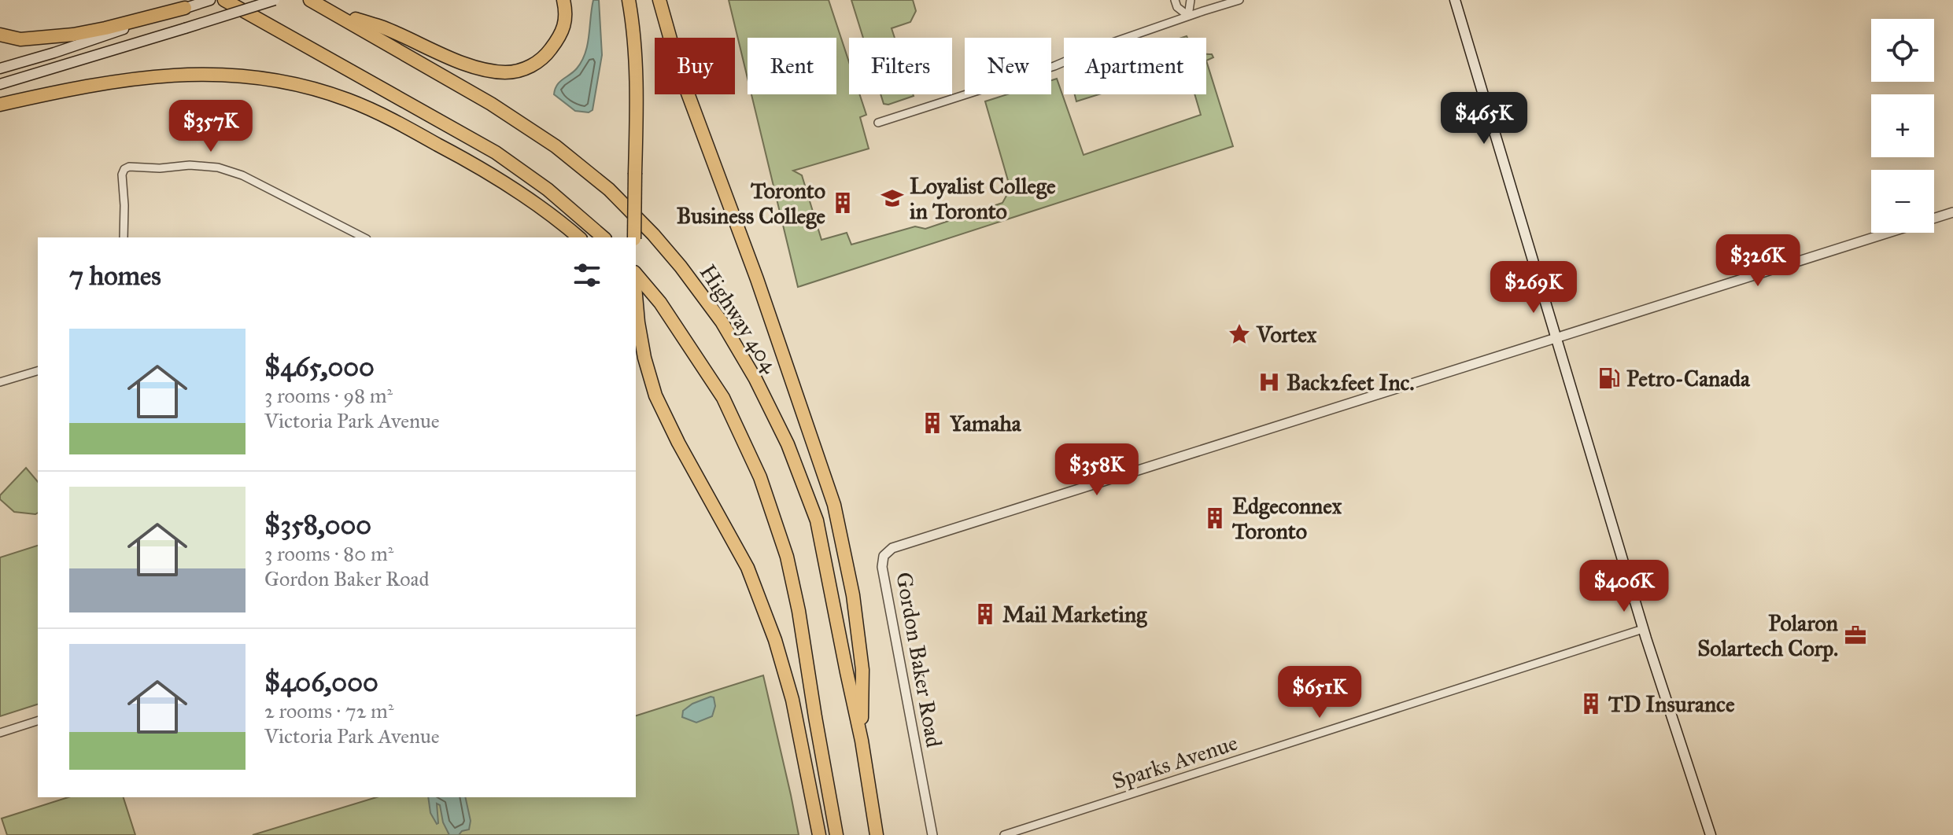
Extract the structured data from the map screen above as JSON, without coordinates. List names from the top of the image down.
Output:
{
  "streets": {
    "highway": ["Highway 404"],
    "street": ["Gordon Baker Road", "Sparks Avenue"]
  },
  "places": {
    "school or university": ["Loyalist College in Toronto"],
    "building": [
      "Toronto Business College",
      "Yamaha",
      "Edgeconnex Toronto",
      "Mail Marketing",
      "TD Insurance"
    ],
    "place": ["Vortex"],
    "fuel station": ["Petro-Canada"],
    "hospital": ["Back2feet Inc."],
    "office": ["Polaron Solartech Corp."]
  },
  "page": {
    "map_buttons": ["+", "−"],
    "chip": [
      "Buy",
      "Rent",
      "Filters",
      "New",
      "Apartment"
    ],
    "price": [
      "$465K",
      "$357K",
      "$326K",
      "$269K",
      "$358K",
      "$406K",
      "$651K"
    ],
    "heading": "7 homes",
    "list": [
      {
        "name": "$465,000",
        "note": "3 rooms · 98 m² · Victoria Park Avenue"
      },
      {
        "name": "$358,000",
        "note": "3 rooms · 80 m² · Gordon Baker Road"
      },
      {
        "name": "$406,000",
        "note": "2 rooms · 72 m² · Victoria Park Avenue"
      }
    ]
  }
}
